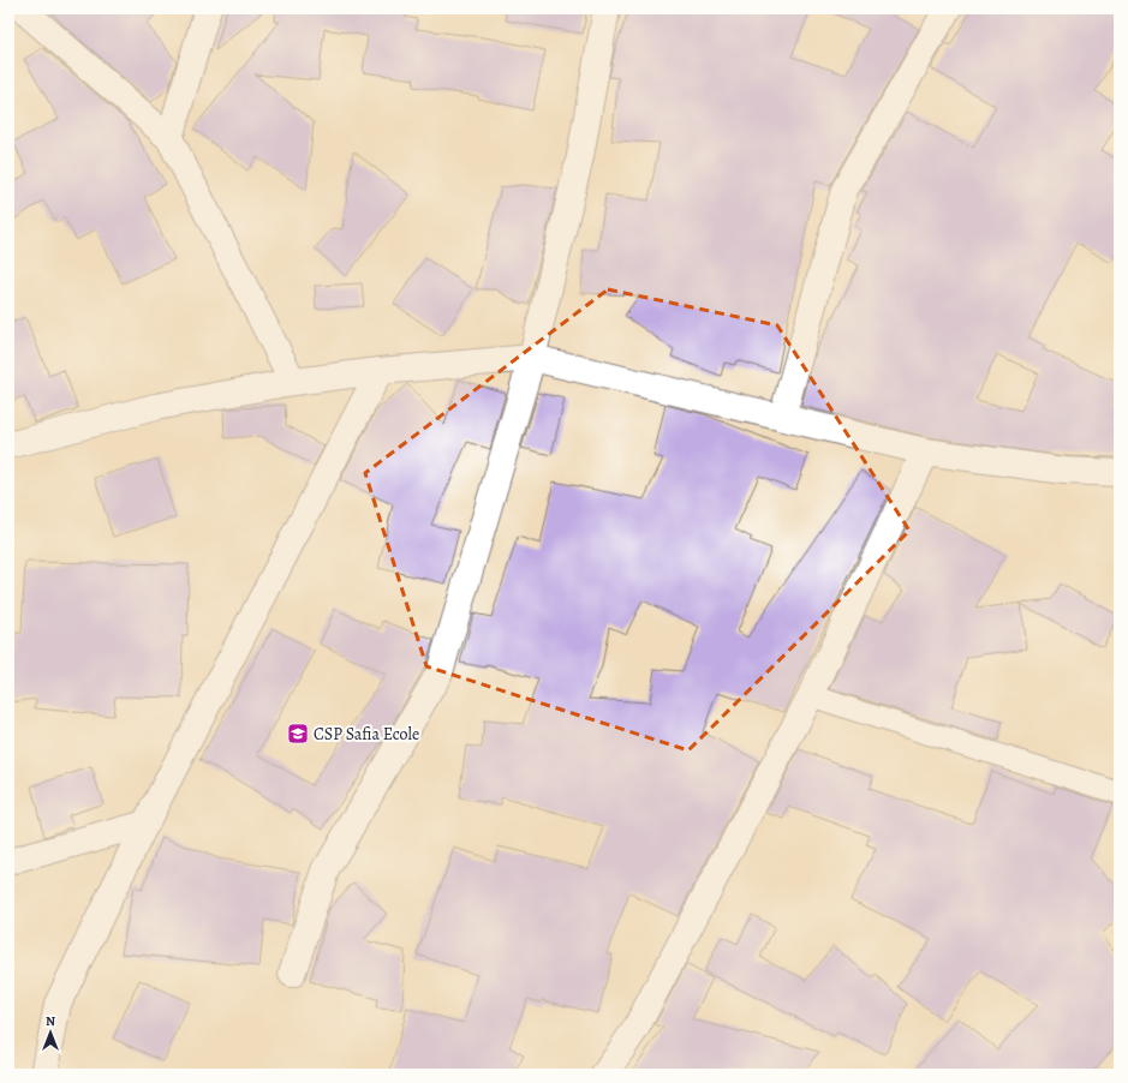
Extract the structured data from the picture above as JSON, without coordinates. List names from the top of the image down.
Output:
{
  "places": {
    "school or university": ["CSP Safia Ecole"]
  },
  "north": "top"
}
